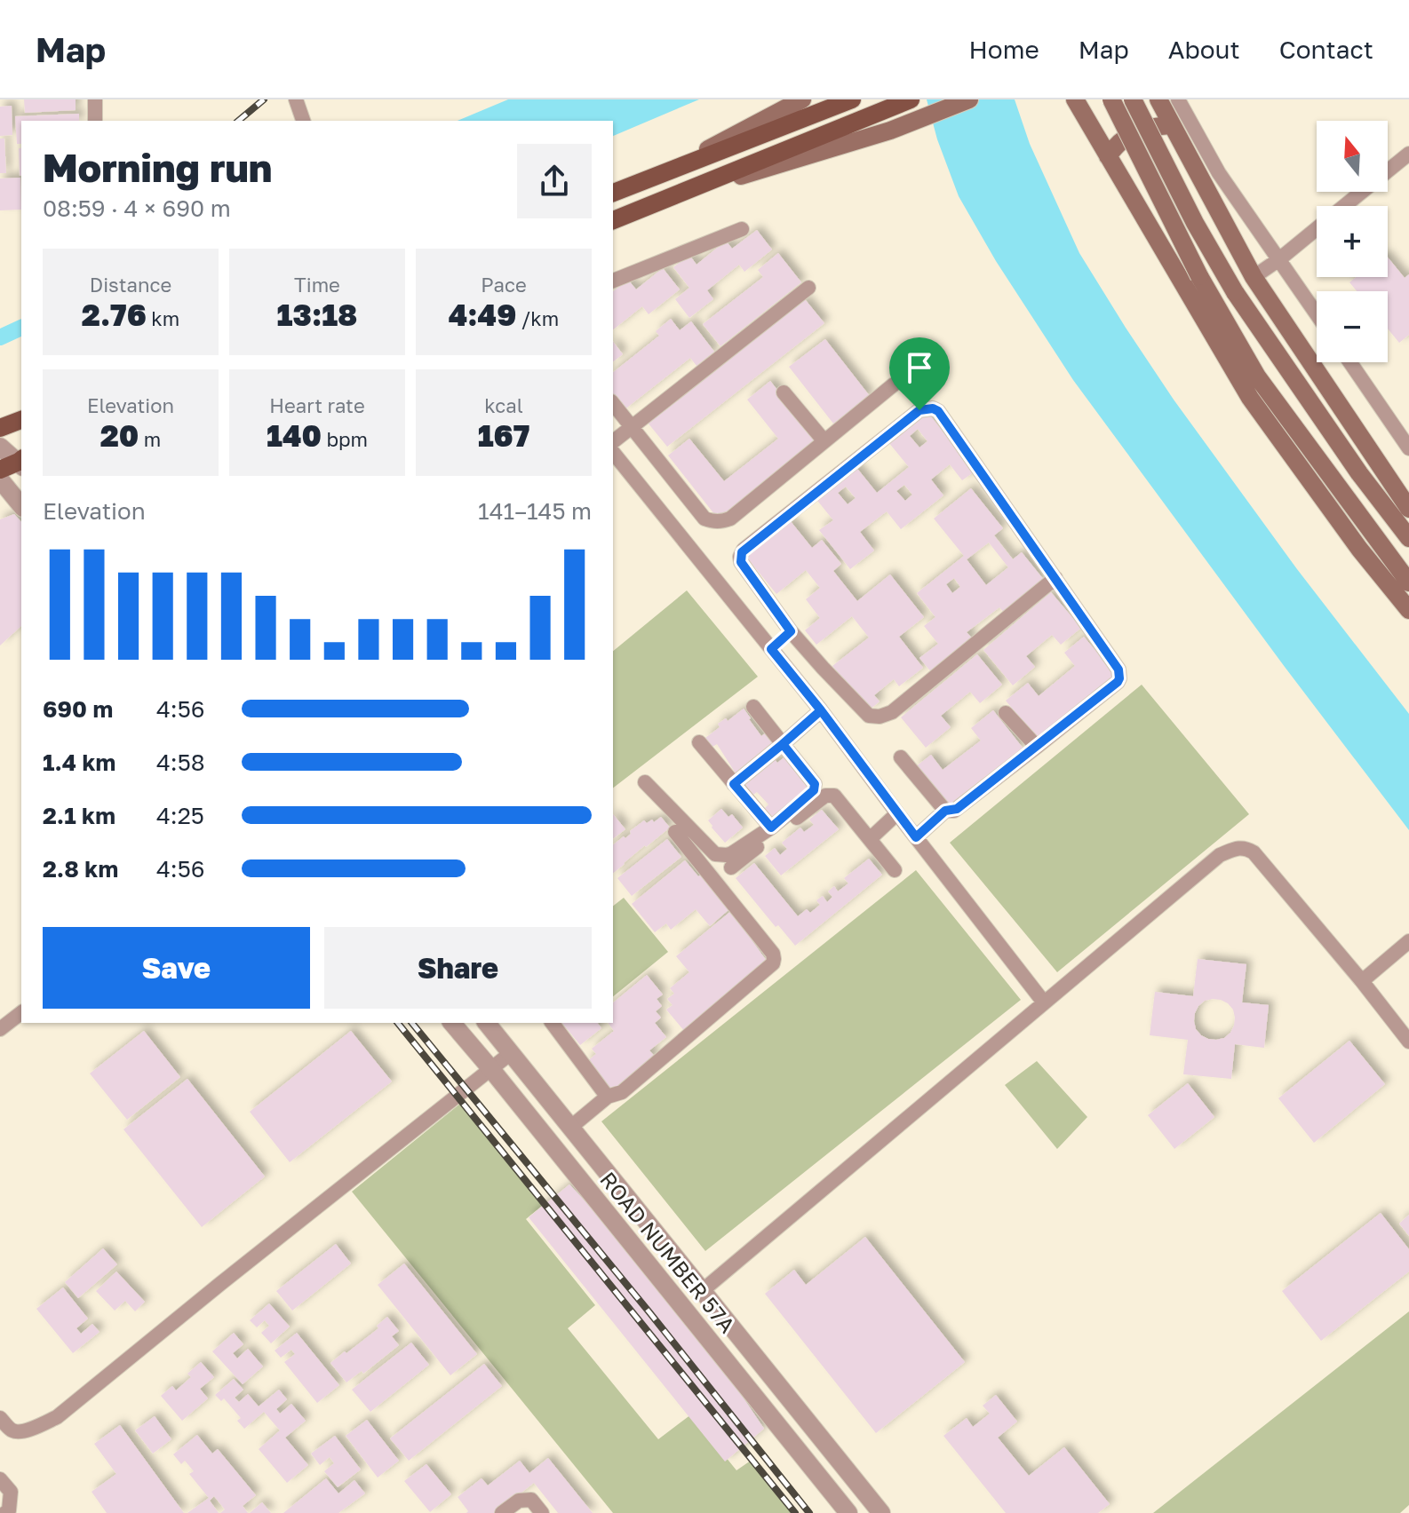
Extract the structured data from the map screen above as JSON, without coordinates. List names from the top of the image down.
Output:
{
  "streets": {
    "street": ["ROAD NUMBER 57A"]
  },
  "north": "top",
  "page": {
    "header": "Map",
    "nav": [
      "Home",
      "Map",
      "About",
      "Contact"
    ],
    "map_buttons": ["+", "−"],
    "heading": ["Morning run", "08:59 · 4 × 690 m"],
    "stats": [
      ["Distance", "2.76 km"],
      ["Time", "13:18"],
      ["Pace", "4:49 /km"],
      ["Elevation", "20 m"],
      ["Heart rate", "140 bpm"],
      ["kcal", "167"]
    ],
    "chart": ["Elevation", "141–145 m"],
    "list": [
      {
        "name": "690 m",
        "note": "4:56"
      },
      {
        "name": "1.4 km",
        "note": "4:58"
      },
      {
        "name": "2.1 km",
        "note": "4:25"
      },
      {
        "name": "2.8 km",
        "note": "4:56"
      }
    ],
    "buttons": ["Save", "Share"]
  }
}
